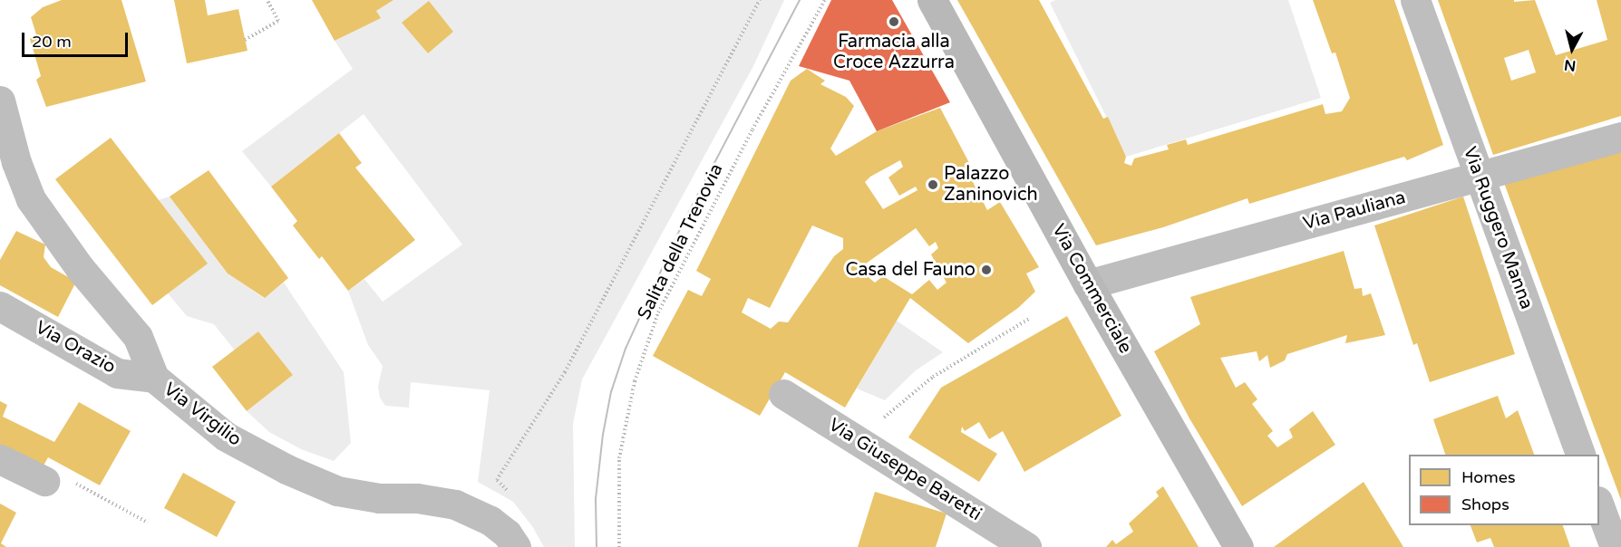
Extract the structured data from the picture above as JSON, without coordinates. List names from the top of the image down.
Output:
{
  "streets": {
    "main road": ["Via Commerciale"],
    "street": [
      "Via Pauliana",
      "Via Ruggero Manna",
      "Via Orazio",
      "Via Virgilio",
      "Via Giuseppe Baretti"
    ],
    "path": ["Salita della Trenovia"]
  },
  "crossings": [
    ["Via Pauliana", "Via Ruggero Manna"],
    ["Via Pauliana", "Via Commerciale"],
    ["Via Orazio", "Via Virgilio"]
  ],
  "places": ["Farmacia alla Croce Azzurra", "Palazzo Zaninovich", "Casa del Fauno"],
  "legend": ["Homes", "Shops"],
  "scale_bar": "20 m",
  "north": "bottom"
}
